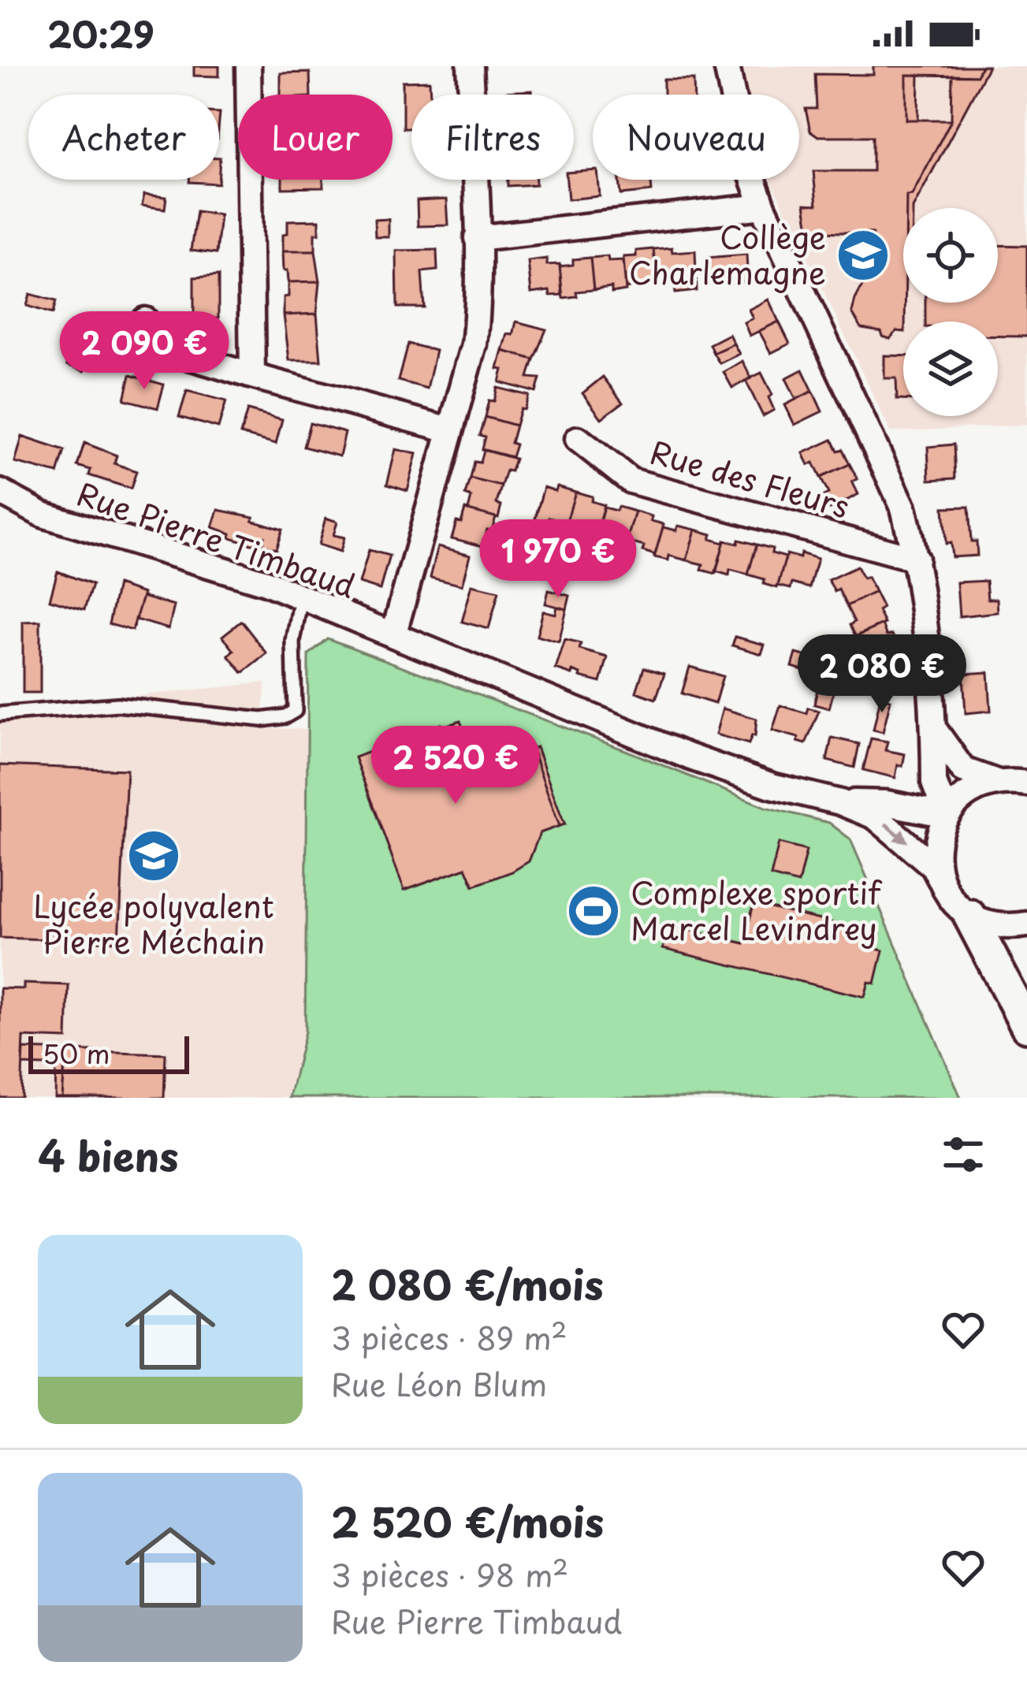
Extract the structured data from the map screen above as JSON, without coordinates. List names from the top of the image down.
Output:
{
  "streets": {
    "street": ["Rue des Fleurs", "Rue Pierre Timbaud"]
  },
  "places": {
    "school or university": ["Collège Charlemagne", "Lycée polyvalent Pierre Méchain"],
    "sports": ["Complexe sportif Marcel Levindrey"]
  },
  "scale_bar": "50 m",
  "page": {
    "status": "20:29",
    "chip": [
      "Acheter",
      "Louer",
      "Filtres",
      "Nouveau"
    ],
    "price": [
      "2 090 €",
      "1 970 €",
      "2 080 €",
      "2 520 €"
    ],
    "scale": "50 m",
    "heading": "4 biens",
    "list": [
      {
        "name": "2 080 €/mois",
        "note": "3 pièces · 89 m² · Rue Léon Blum"
      },
      {
        "name": "2 520 €/mois",
        "note": "3 pièces · 98 m² · Rue Pierre Timbaud"
      }
    ]
  }
}
